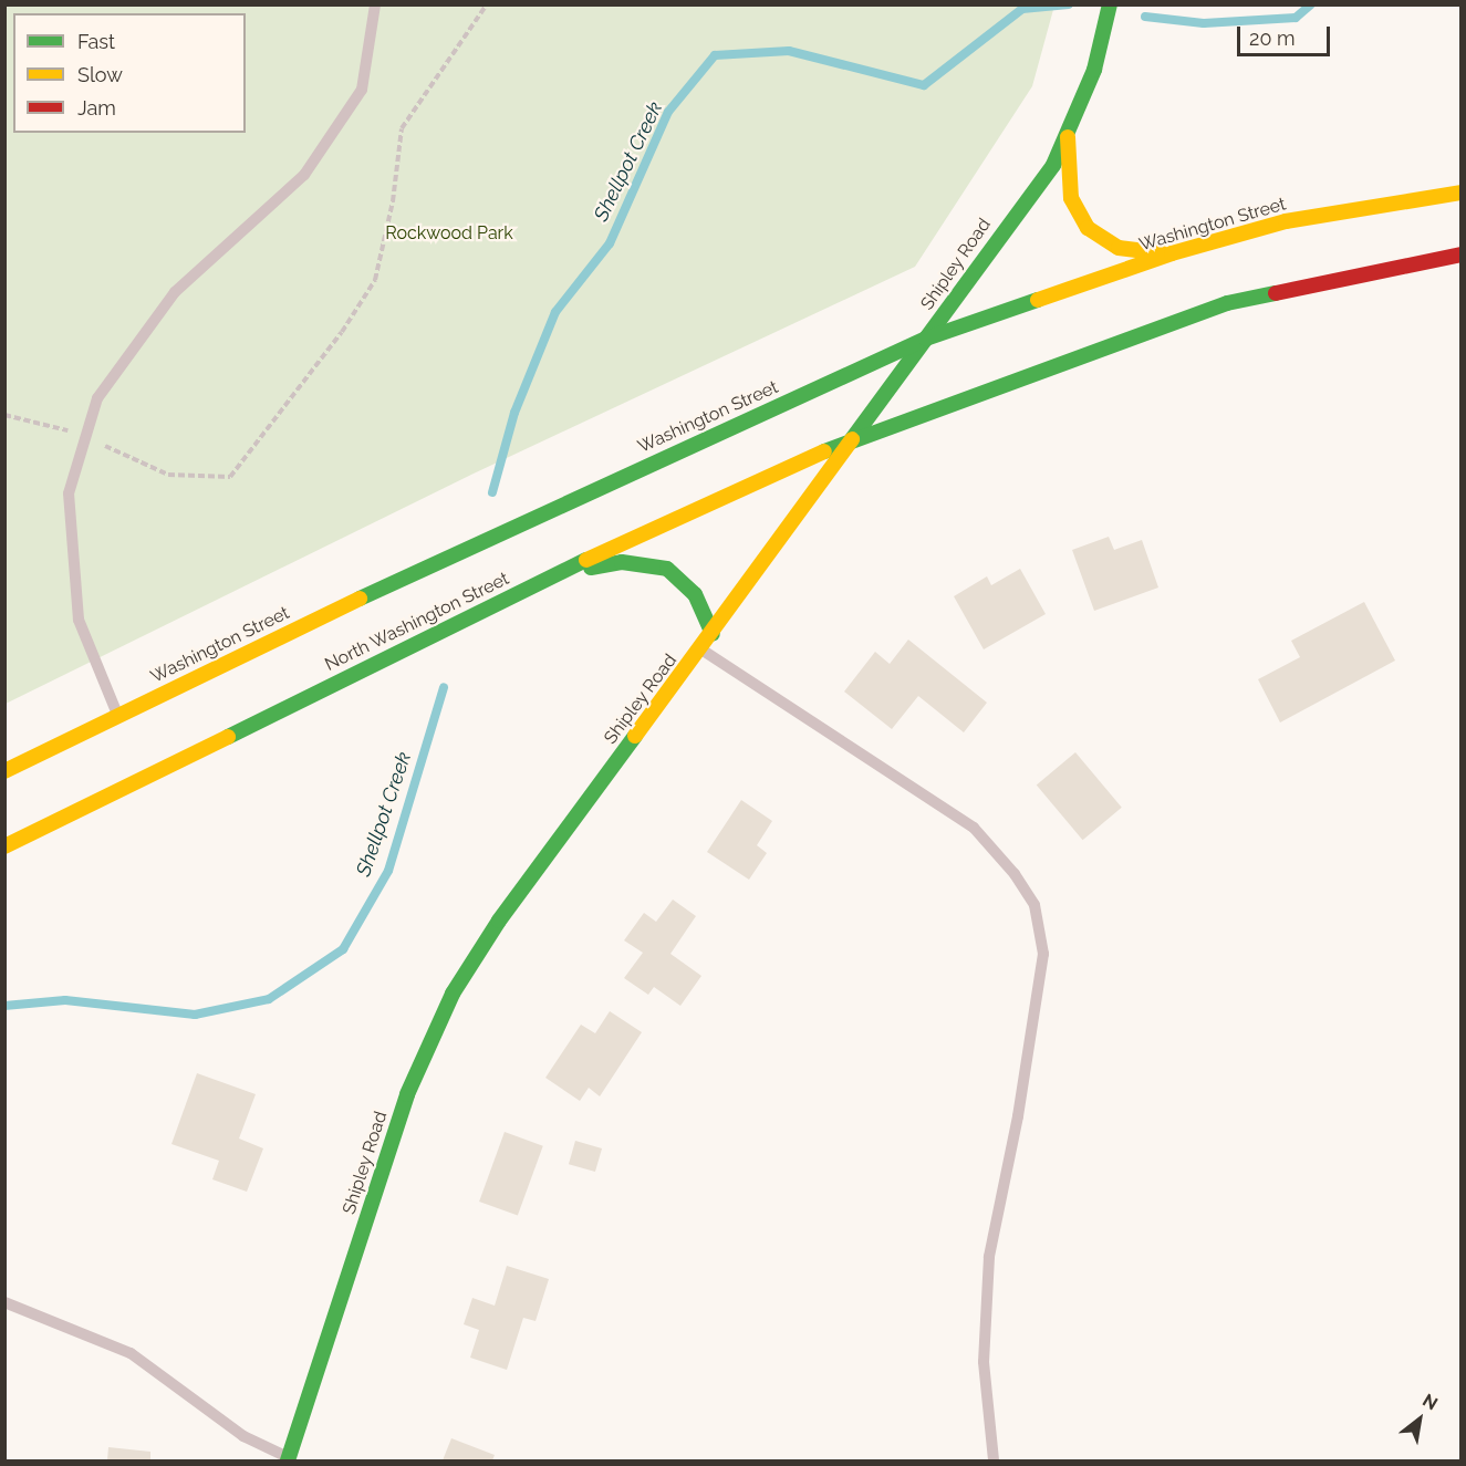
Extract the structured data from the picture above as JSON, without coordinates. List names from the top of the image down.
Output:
{
  "streets": {
    "main road": ["Washington Street", "Shipley Road", "North Washington Street"]
  },
  "crossings": [
    ["Washington Street", "Shipley Road"],
    ["Shipley Road", "North Washington Street"]
  ],
  "water": ["Shellpot Creek"],
  "parks": ["Rockwood Park"],
  "legend": ["Fast", "Slow", "Jam"],
  "scale_bar": "20 m",
  "north": "top right"
}
